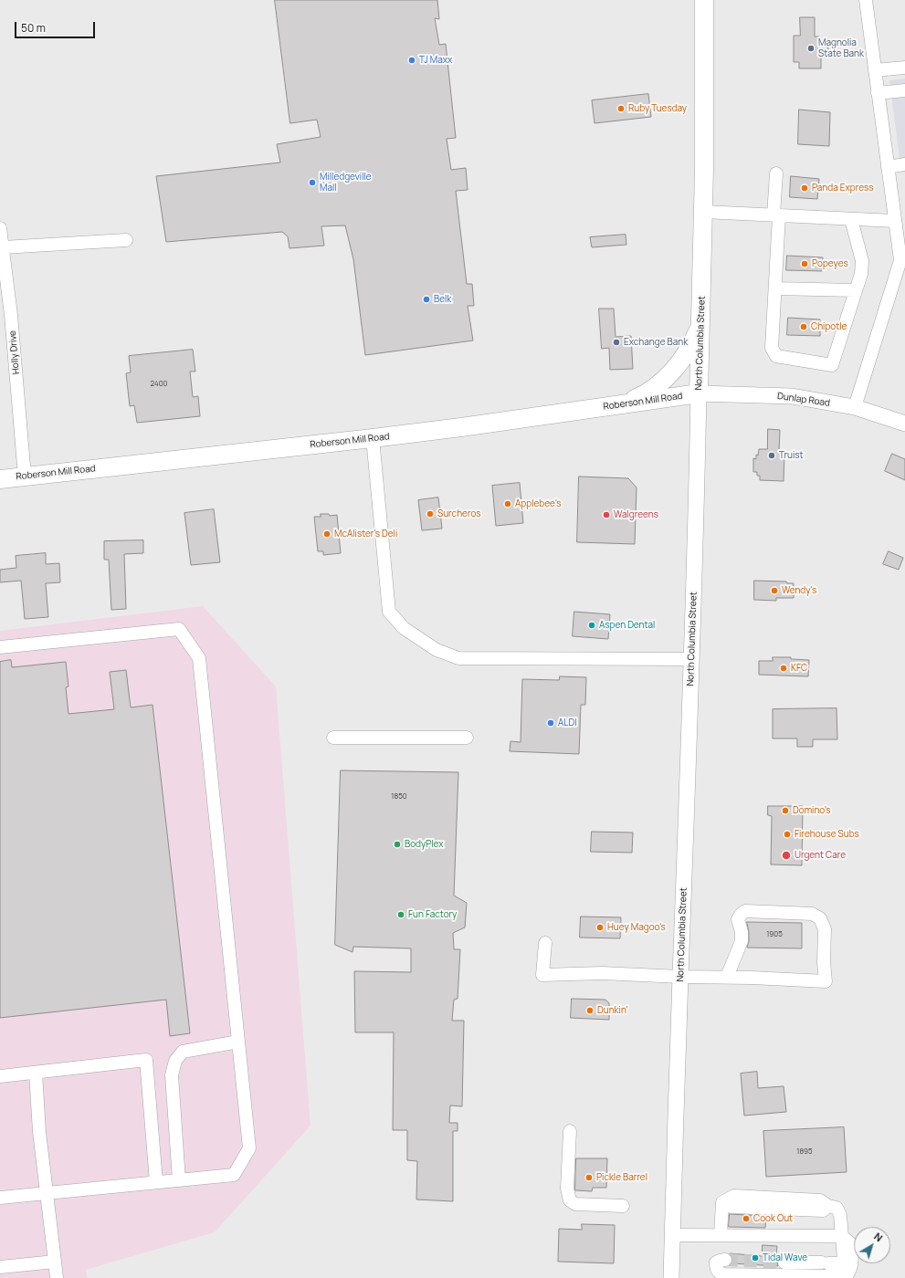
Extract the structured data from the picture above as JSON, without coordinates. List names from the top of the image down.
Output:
{
  "streets": {
    "highway": ["North Columbia Street", "Roberson Mill Road"],
    "main road": ["Dunlap Road"],
    "street": ["Holly Drive"]
  },
  "crossings": [
    ["North Columbia Street", "Dunlap Road"],
    ["North Columbia Street", "Roberson Mill Road"],
    ["Holly Drive", "Roberson Mill Road"],
    ["Dunlap Road", "Roberson Mill Road"]
  ],
  "places": [
    "Magnolia State Bank",
    "TJ Maxx",
    "Ruby Tuesday",
    "Milledgeville Mall",
    "Panda Express",
    "Popeyes",
    "Belk",
    "Chipotle",
    "Exchange Bank",
    "Truist",
    "Applebee's",
    "Surcheros",
    "Walgreens",
    "McAlister's Deli",
    "Wendy's",
    "Aspen Dental",
    "KFC",
    "ALDI",
    "Domino's",
    "Firehouse Subs",
    "BodyPlex",
    "Urgent Care",
    "Fun Factory",
    "Huey Magoo's",
    "Dunkin'",
    "Pickle Barrel",
    "Cook Out",
    "Tidal Wave"
  ],
  "house_numbers": [
    "2400",
    "1850",
    "1905",
    "1895"
  ],
  "scale_bar": "50 m",
  "north": "top right"
}
